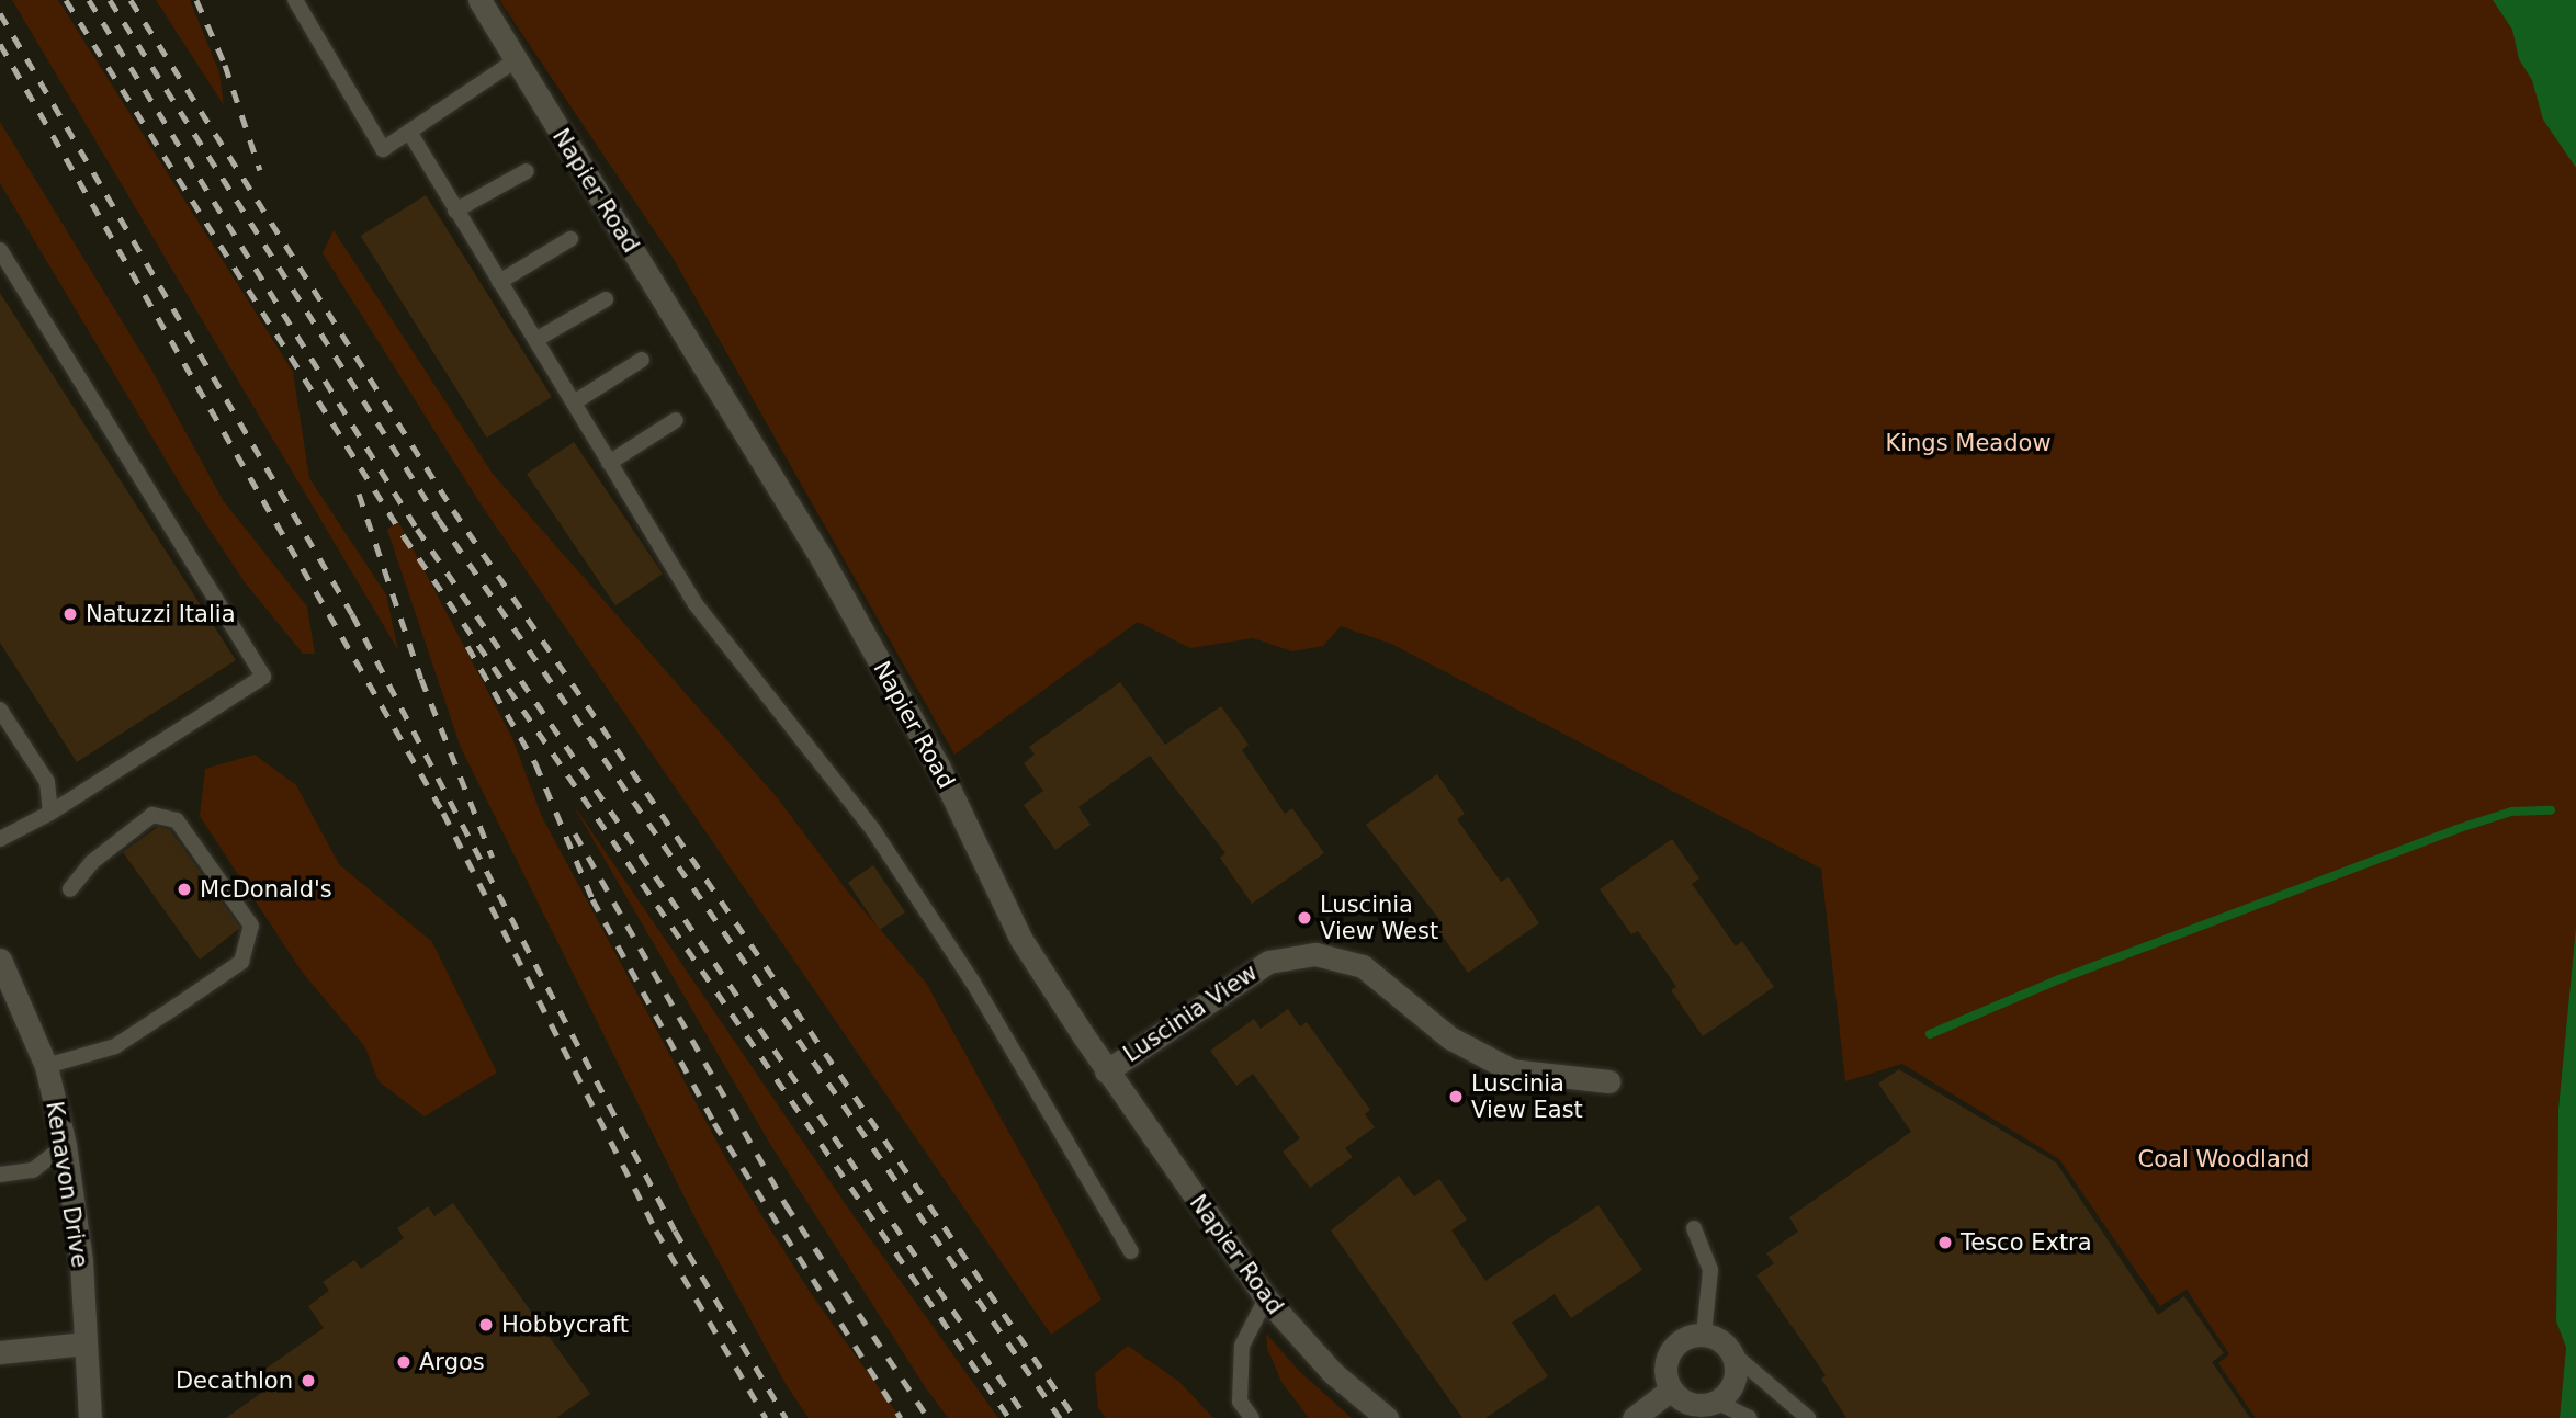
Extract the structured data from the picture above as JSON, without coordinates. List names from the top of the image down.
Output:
{
  "streets": {
    "street": ["Napier Road", "Luscinia View", "Kenavon Drive"]
  },
  "crossings": [
    ["Napier Road", "Luscinia View"]
  ],
  "parks": ["Kings Meadow", "Coal Woodland"],
  "places": [
    "Natuzzi Italia",
    "McDonald's",
    "Luscinia View West",
    "Luscinia View East",
    "Tesco Extra",
    "Hobbycraft",
    "Argos",
    "Decathlon"
  ]
}
